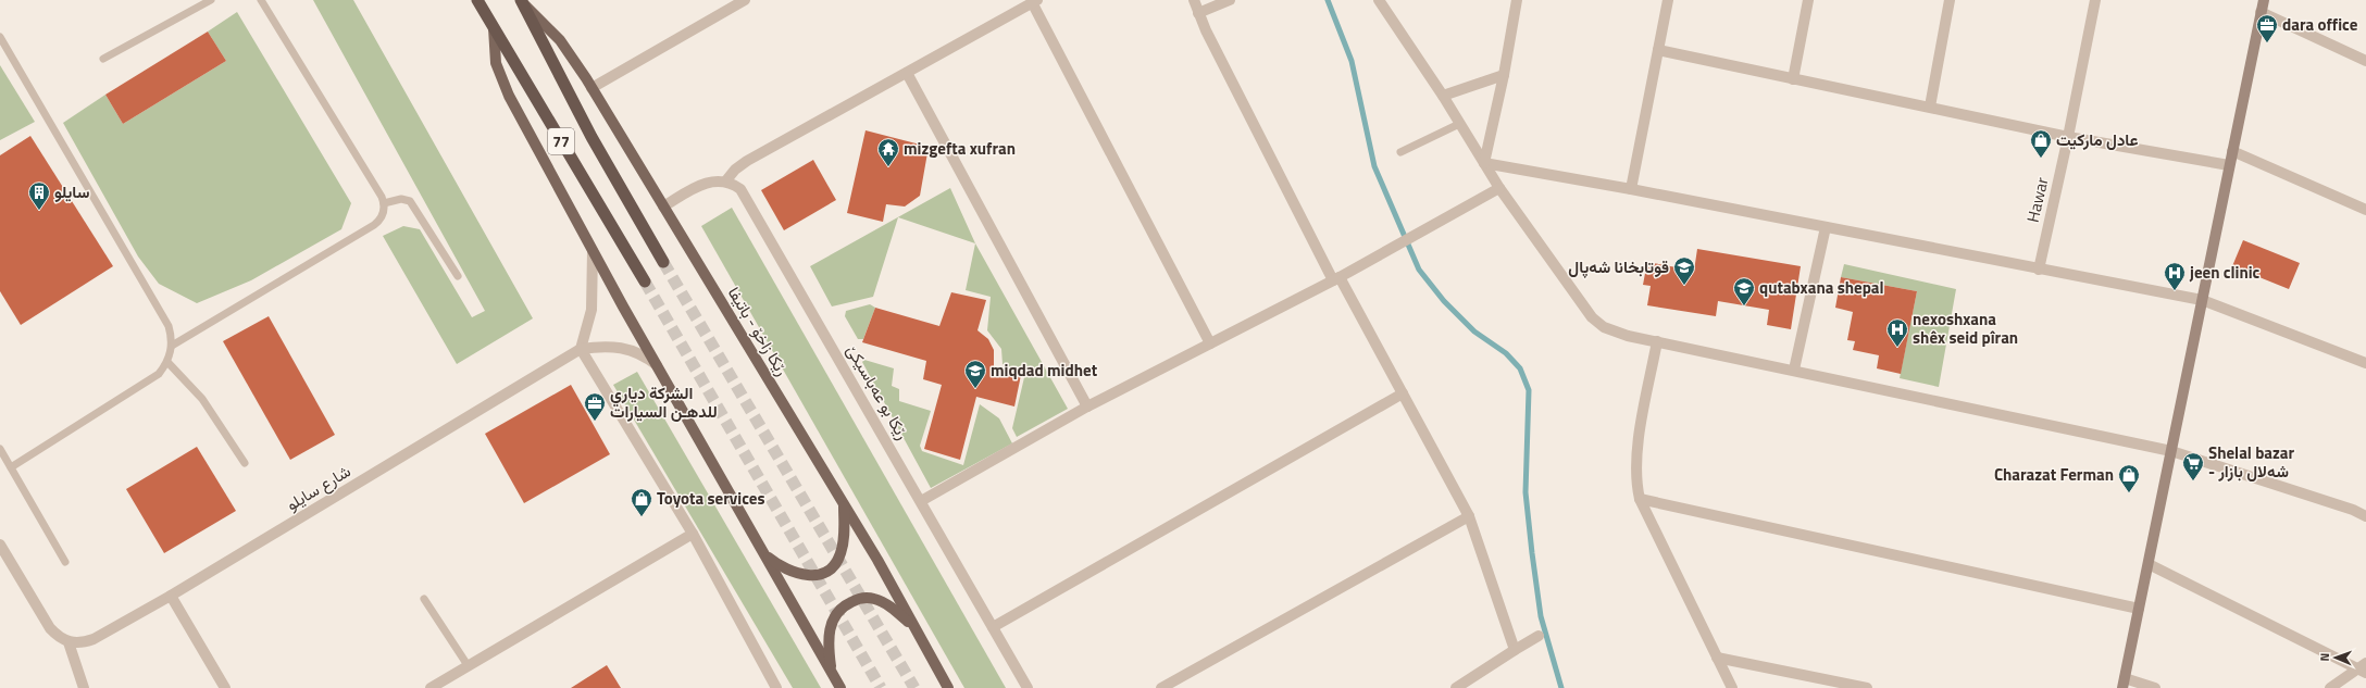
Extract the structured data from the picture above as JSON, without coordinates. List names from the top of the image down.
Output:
{
  "streets": {
    "highway": ["77", "رێکا زاخۆ - باتیفا"],
    "street": ["Hawar", "رێكا بو عه‌باسيكێ", "شارع سايلو"]
  },
  "places": {
    "office": ["dara office", "الشركة دياري للدهـن السيارات"],
    "shop": ["عادل ماركيت", "Charazat Ferman", "Toyota services"],
    "temple": ["mizgefta xufran"],
    "building": ["سايلو"],
    "school or university": ["قوتابخانا شەپال", "qutabxana shepal", "miqdad midhet"],
    "hospital": ["jeen clinic", "nexoshxana shêx seid pîran"],
    "supermarket": ["Shelal bazar - شەلال بازار"]
  },
  "north": "left"
}
